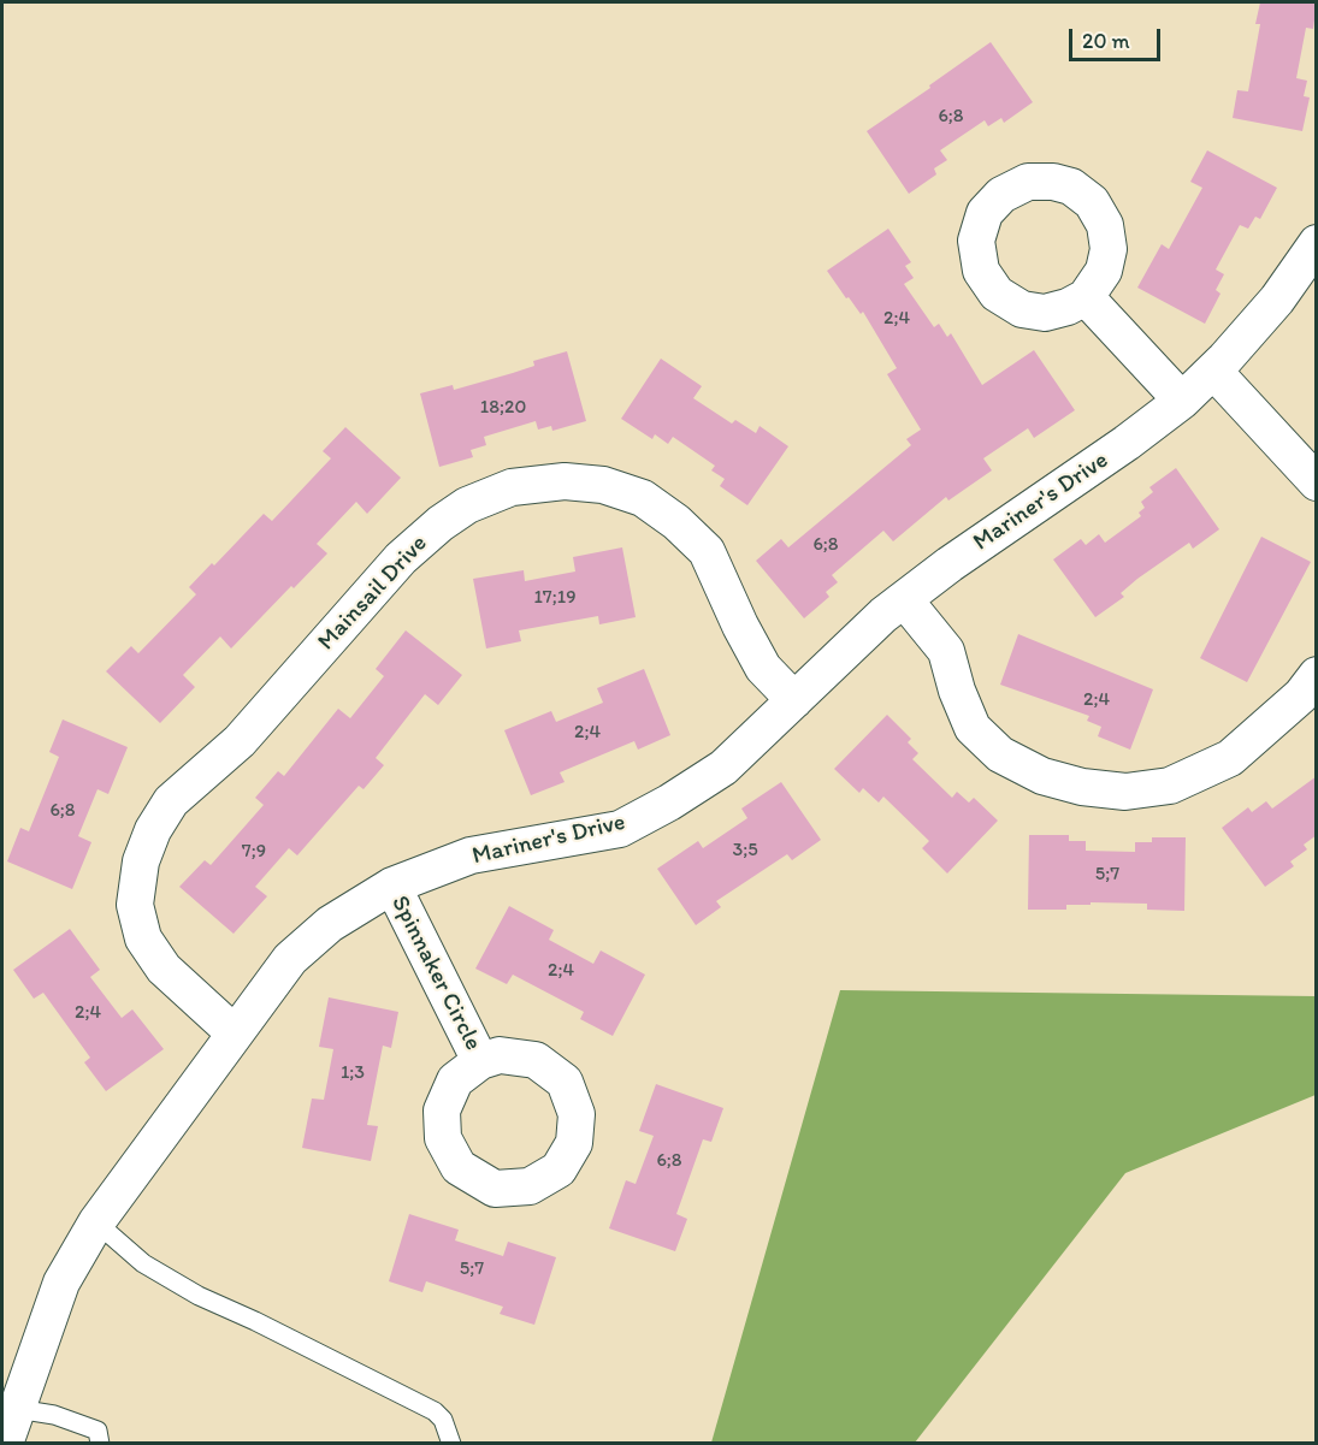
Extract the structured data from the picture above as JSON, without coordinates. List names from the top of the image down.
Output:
{
  "streets": {
    "street": ["Mariner's Drive", "Mainsail Drive", "Spinnaker Circle"]
  },
  "crossings": [
    ["Mariner's Drive", "Mainsail Drive"],
    ["Mariner's Drive", "Spinnaker Circle"]
  ],
  "house_numbers": [
    "6;8",
    "2;4",
    "18;20",
    "6;8",
    "17;19",
    "2;4",
    "2;4",
    "6;8",
    "3;5",
    "7;9",
    "5;7",
    "2;4",
    "2;4",
    "1;3",
    "6;8",
    "5;7"
  ],
  "scale_bar": "20 m"
}
